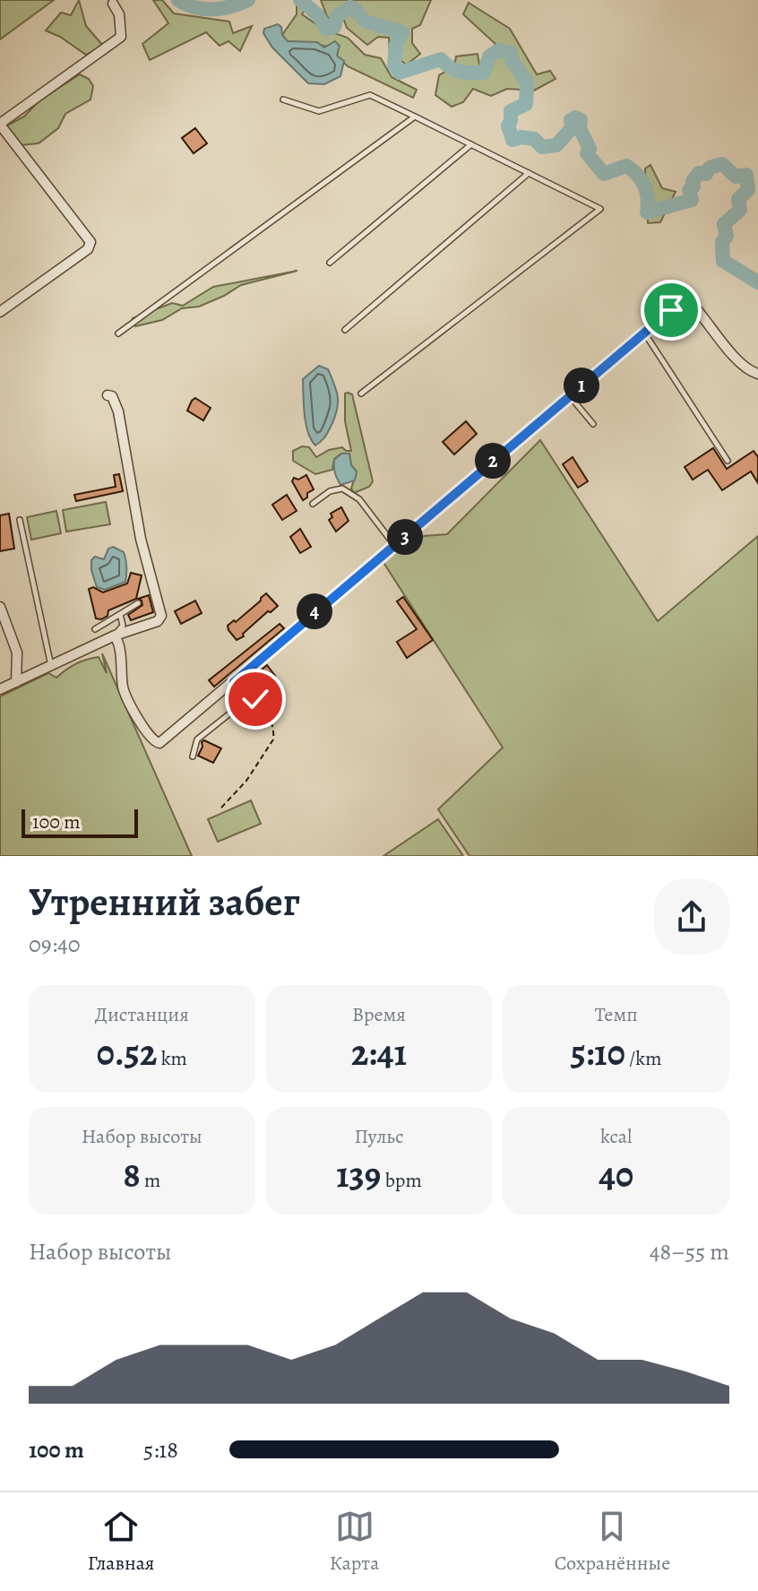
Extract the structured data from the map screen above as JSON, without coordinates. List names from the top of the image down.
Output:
{
  "scale_bar": "100 m",
  "page": {
    "pins": [
      "1",
      "2",
      "3",
      "4"
    ],
    "scale": "100 m",
    "heading": ["Утренний забег", "09:40"],
    "stats": [
      ["Дистанция", "0.52 km"],
      ["Время", "2:41"],
      ["Темп", "5:10 /km"],
      ["Набор высоты", "8 m"],
      ["Пульс", "139 bpm"],
      ["kcal", "40"]
    ],
    "chart": ["Набор высоты", "48–55 m"],
    "list": [
      {
        "name": "100 m",
        "note": "5:18"
      }
    ],
    "tabs": ["Главная", "Карта", "Сохранённые"]
  }
}
